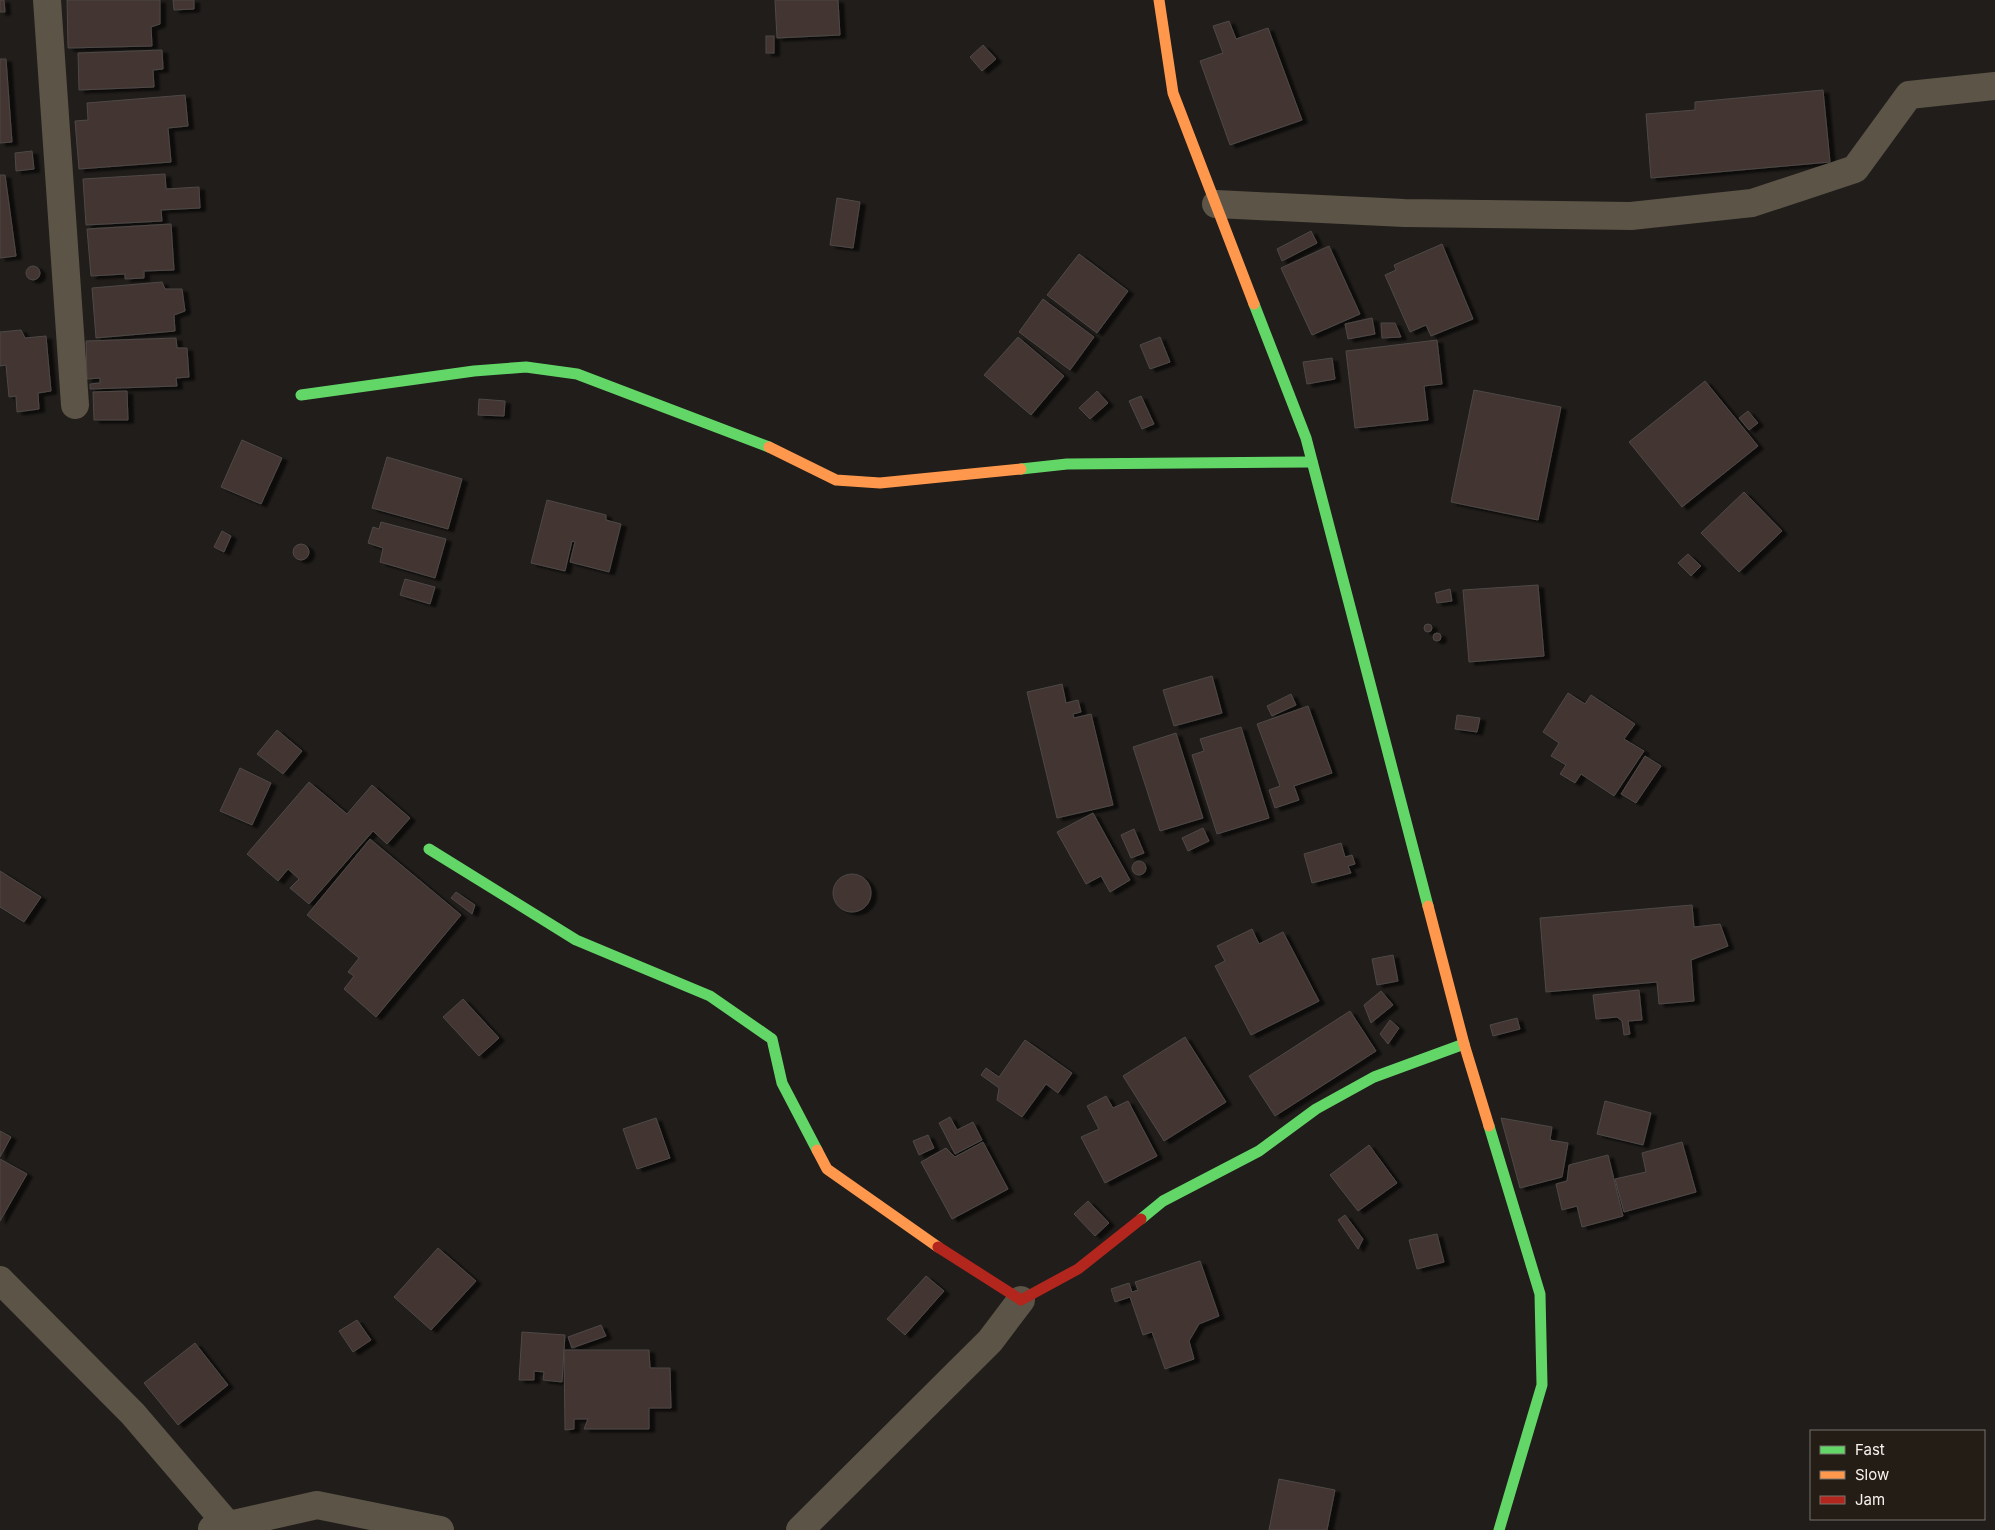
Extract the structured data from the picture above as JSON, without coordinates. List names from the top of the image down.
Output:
{
  "legend": ["Fast", "Slow", "Jam"]
}
